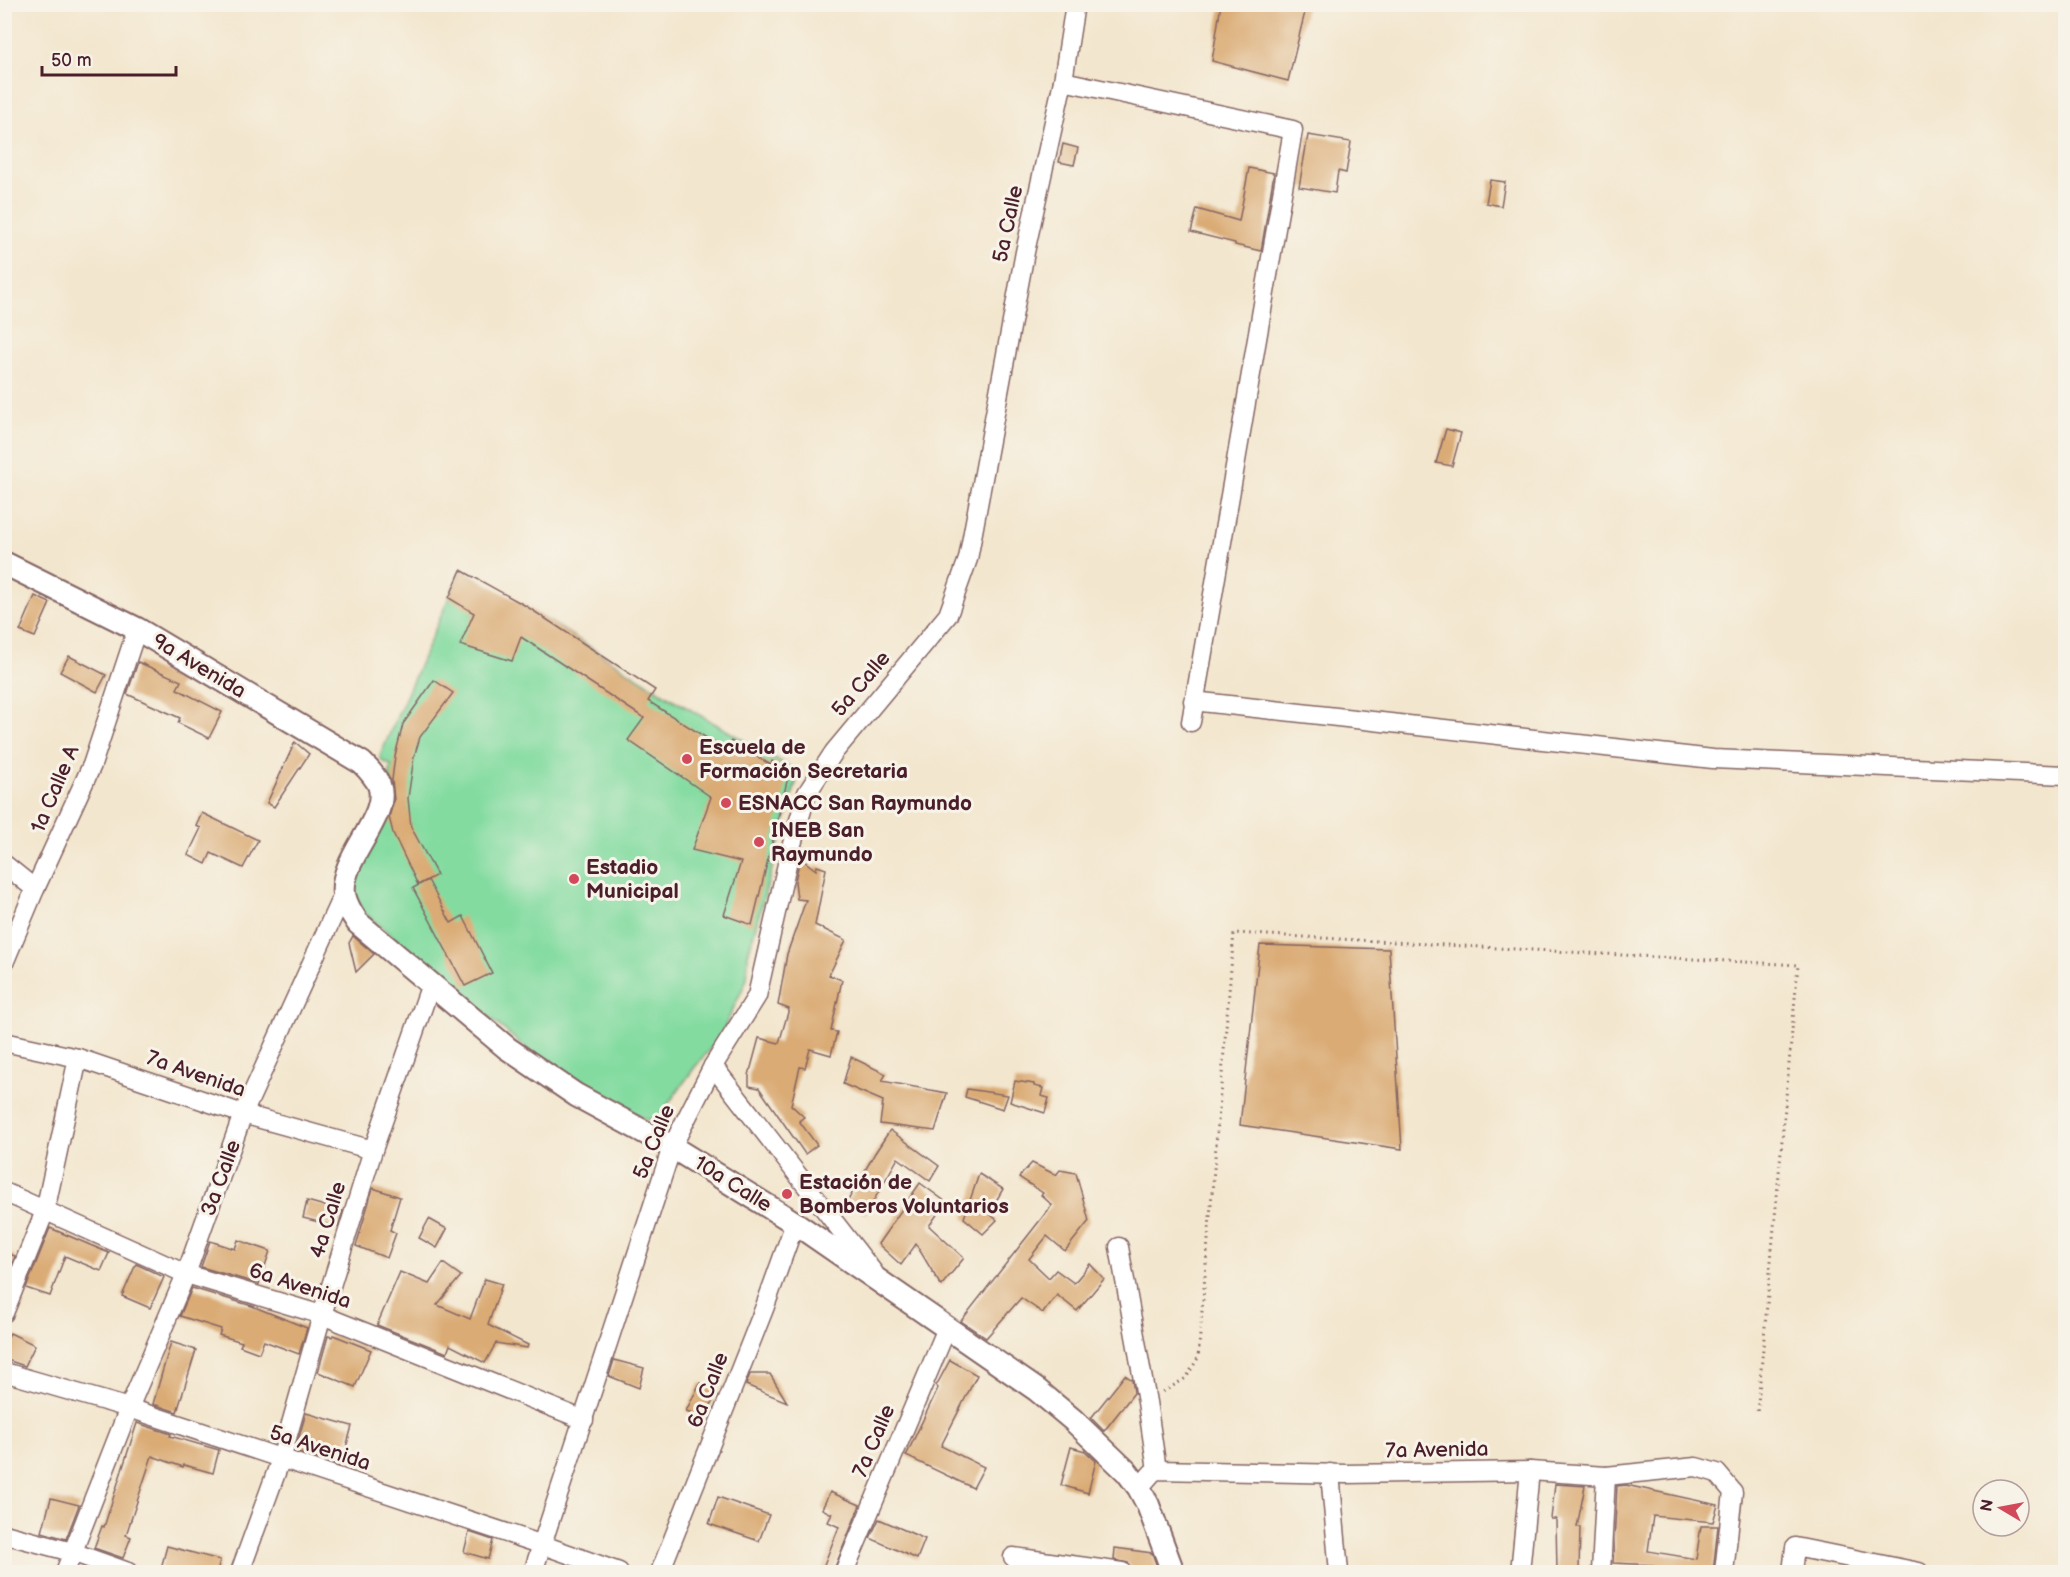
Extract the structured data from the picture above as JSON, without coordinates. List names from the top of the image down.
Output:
{
  "streets": {
    "main road": ["9a Avenida", "3a Calle", "10a Calle"],
    "street": [
      "5a Calle",
      "1a Calle A",
      "7a Avenida",
      "4a Calle",
      "6a Avenida",
      "6a Calle",
      "7a Calle",
      "5a Avenida"
    ]
  },
  "crossings": [
    ["5a Calle", "10a Calle"],
    ["5a Calle", "6a Avenida"],
    ["5a Calle", "5a Avenida"],
    ["9a Avenida", "1a Calle A"],
    ["9a Avenida", "3a Calle"],
    ["7a Avenida", "3a Calle"],
    ["7a Avenida", "4a Calle"],
    ["3a Calle", "10a Calle"],
    ["3a Calle", "6a Avenida"],
    ["3a Calle", "5a Avenida"],
    ["10a Calle", "4a Calle"],
    ["10a Calle", "6a Calle"],
    ["10a Calle", "7a Calle"],
    ["4a Calle", "6a Avenida"],
    ["4a Calle", "5a Avenida"]
  ],
  "places": [
    "Escuela de Formación Secretaria",
    "ESNACC San Raymundo",
    "INEB San Raymundo",
    "Estadio Municipal",
    "Estación de Bomberos Voluntarios"
  ],
  "scale_bar": "50 m",
  "north": "left"
}
